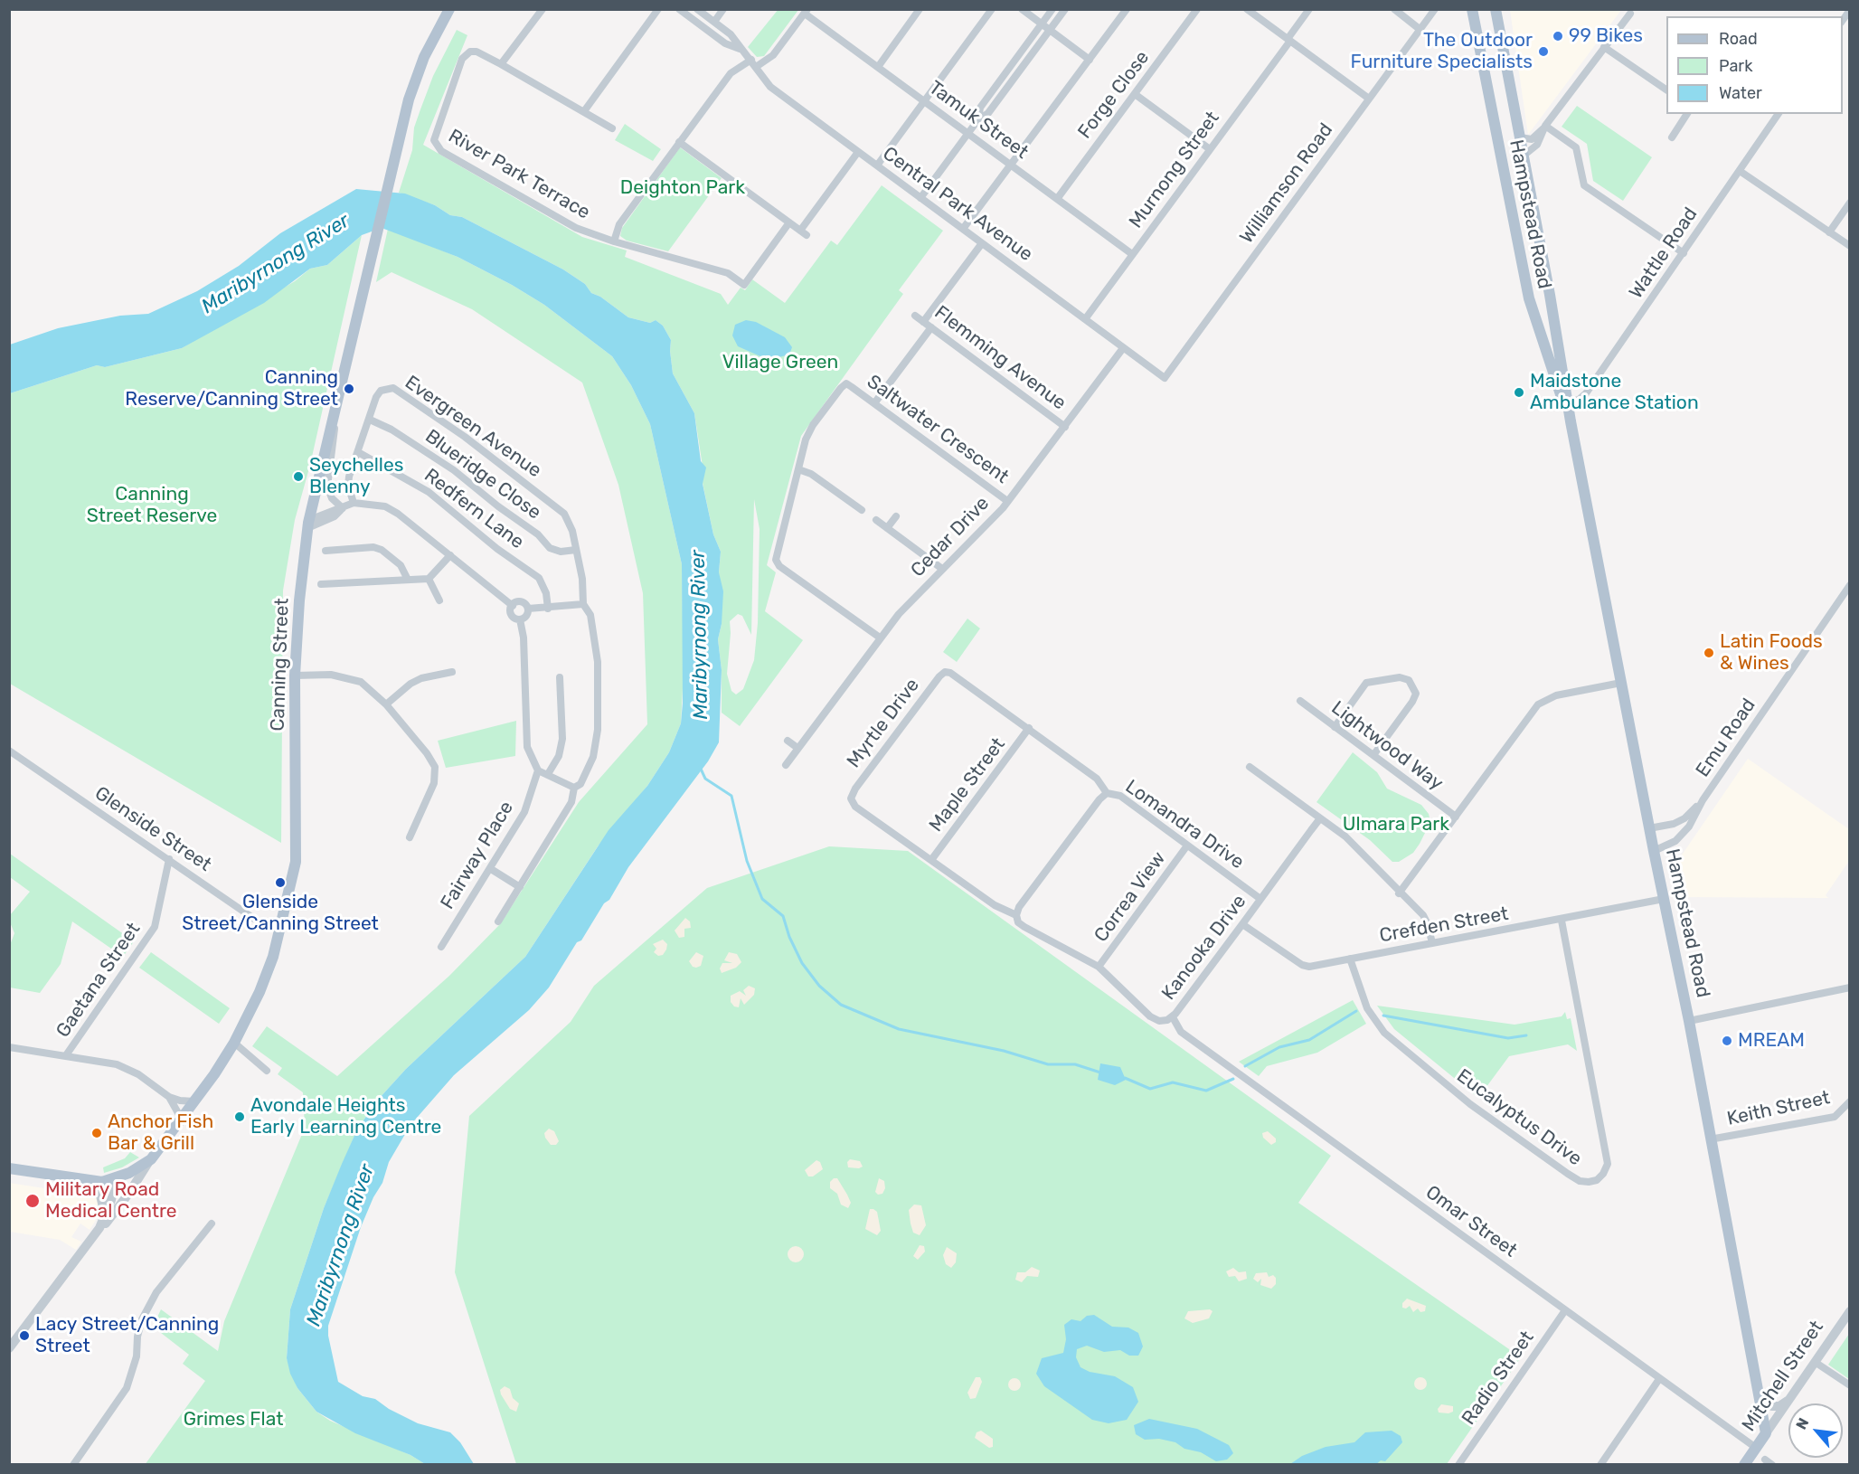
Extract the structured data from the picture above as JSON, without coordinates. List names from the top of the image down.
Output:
{
  "streets": {
    "main road": ["Hampstead Road", "Canning Street", "Mitchell Street"],
    "street": [
      "Forge Close",
      "Tamuk Street",
      "Murnong Street",
      "River Park Terrace",
      "Williamson Road",
      "Central Park Avenue",
      "Wattle Road",
      "Flemming Avenue",
      "Evergreen Avenue",
      "Saltwater Crescent",
      "Blueridge Close",
      "Redfern Lane",
      "Cedar Drive",
      "Myrtle Drive",
      "Emu Road",
      "Lightwood Way",
      "Maple Street",
      "Lomandra Drive",
      "Glenside Street",
      "Fairway Place",
      "Correa View",
      "Crefden Street",
      "Kanooka Drive",
      "Gaetana Street",
      "Keith Street",
      "Eucalyptus Drive",
      "Omar Street",
      "Radio Street"
    ]
  },
  "crossings": [
    ["Forge Close", "Tamuk Street"],
    ["Tamuk Street", "Murnong Street"],
    ["Murnong Street", "Central Park Avenue"],
    ["Williamson Road", "Central Park Avenue"],
    ["Central Park Avenue", "Cedar Drive"],
    ["Hampstead Road", "Wattle Road"],
    ["Hampstead Road", "Emu Road"],
    ["Hampstead Road", "Crefden Street"],
    ["Hampstead Road", "Keith Street"],
    ["Hampstead Road", "Mitchell Street"],
    ["Flemming Avenue", "Cedar Drive"],
    ["Evergreen Avenue", "Blueridge Close"],
    ["Evergreen Avenue", "Redfern Lane"],
    ["Saltwater Crescent", "Cedar Drive"],
    ["Canning Street", "Glenside Street"],
    ["Myrtle Drive", "Maple Street"],
    ["Myrtle Drive", "Lomandra Drive"],
    ["Lomandra Drive", "Correa View"],
    ["Lomandra Drive", "Kanooka Drive"],
    ["Glenside Street", "Gaetana Street"],
    ["Crefden Street", "Kanooka Drive"],
    ["Crefden Street", "Eucalyptus Drive"],
    ["Kanooka Drive", "Omar Street"],
    ["Omar Street", "Mitchell Street"],
    ["Omar Street", "Radio Street"]
  ],
  "water": ["Maribyrnong River"],
  "parks": [
    "Deighton Park",
    "Village Green",
    "Canning Street Reserve",
    "Ulmara Park",
    "Grimes Flat"
  ],
  "places": [
    "99 Bikes",
    "The Outdoor Furniture Specialists",
    "Canning Reserve/Canning Street",
    "Maidstone Ambulance Station",
    "Seychelles Blenny",
    "Latin Foods & Wines",
    "Glenside Street/Canning Street",
    "MREAM",
    "Avondale Heights Early Learning Centre",
    "Anchor Fish Bar & Grill",
    "Military Road Medical Centre",
    "Lacy Street/Canning Street"
  ],
  "legend": ["Road", "Park", "Water"],
  "north": "top left"
}
